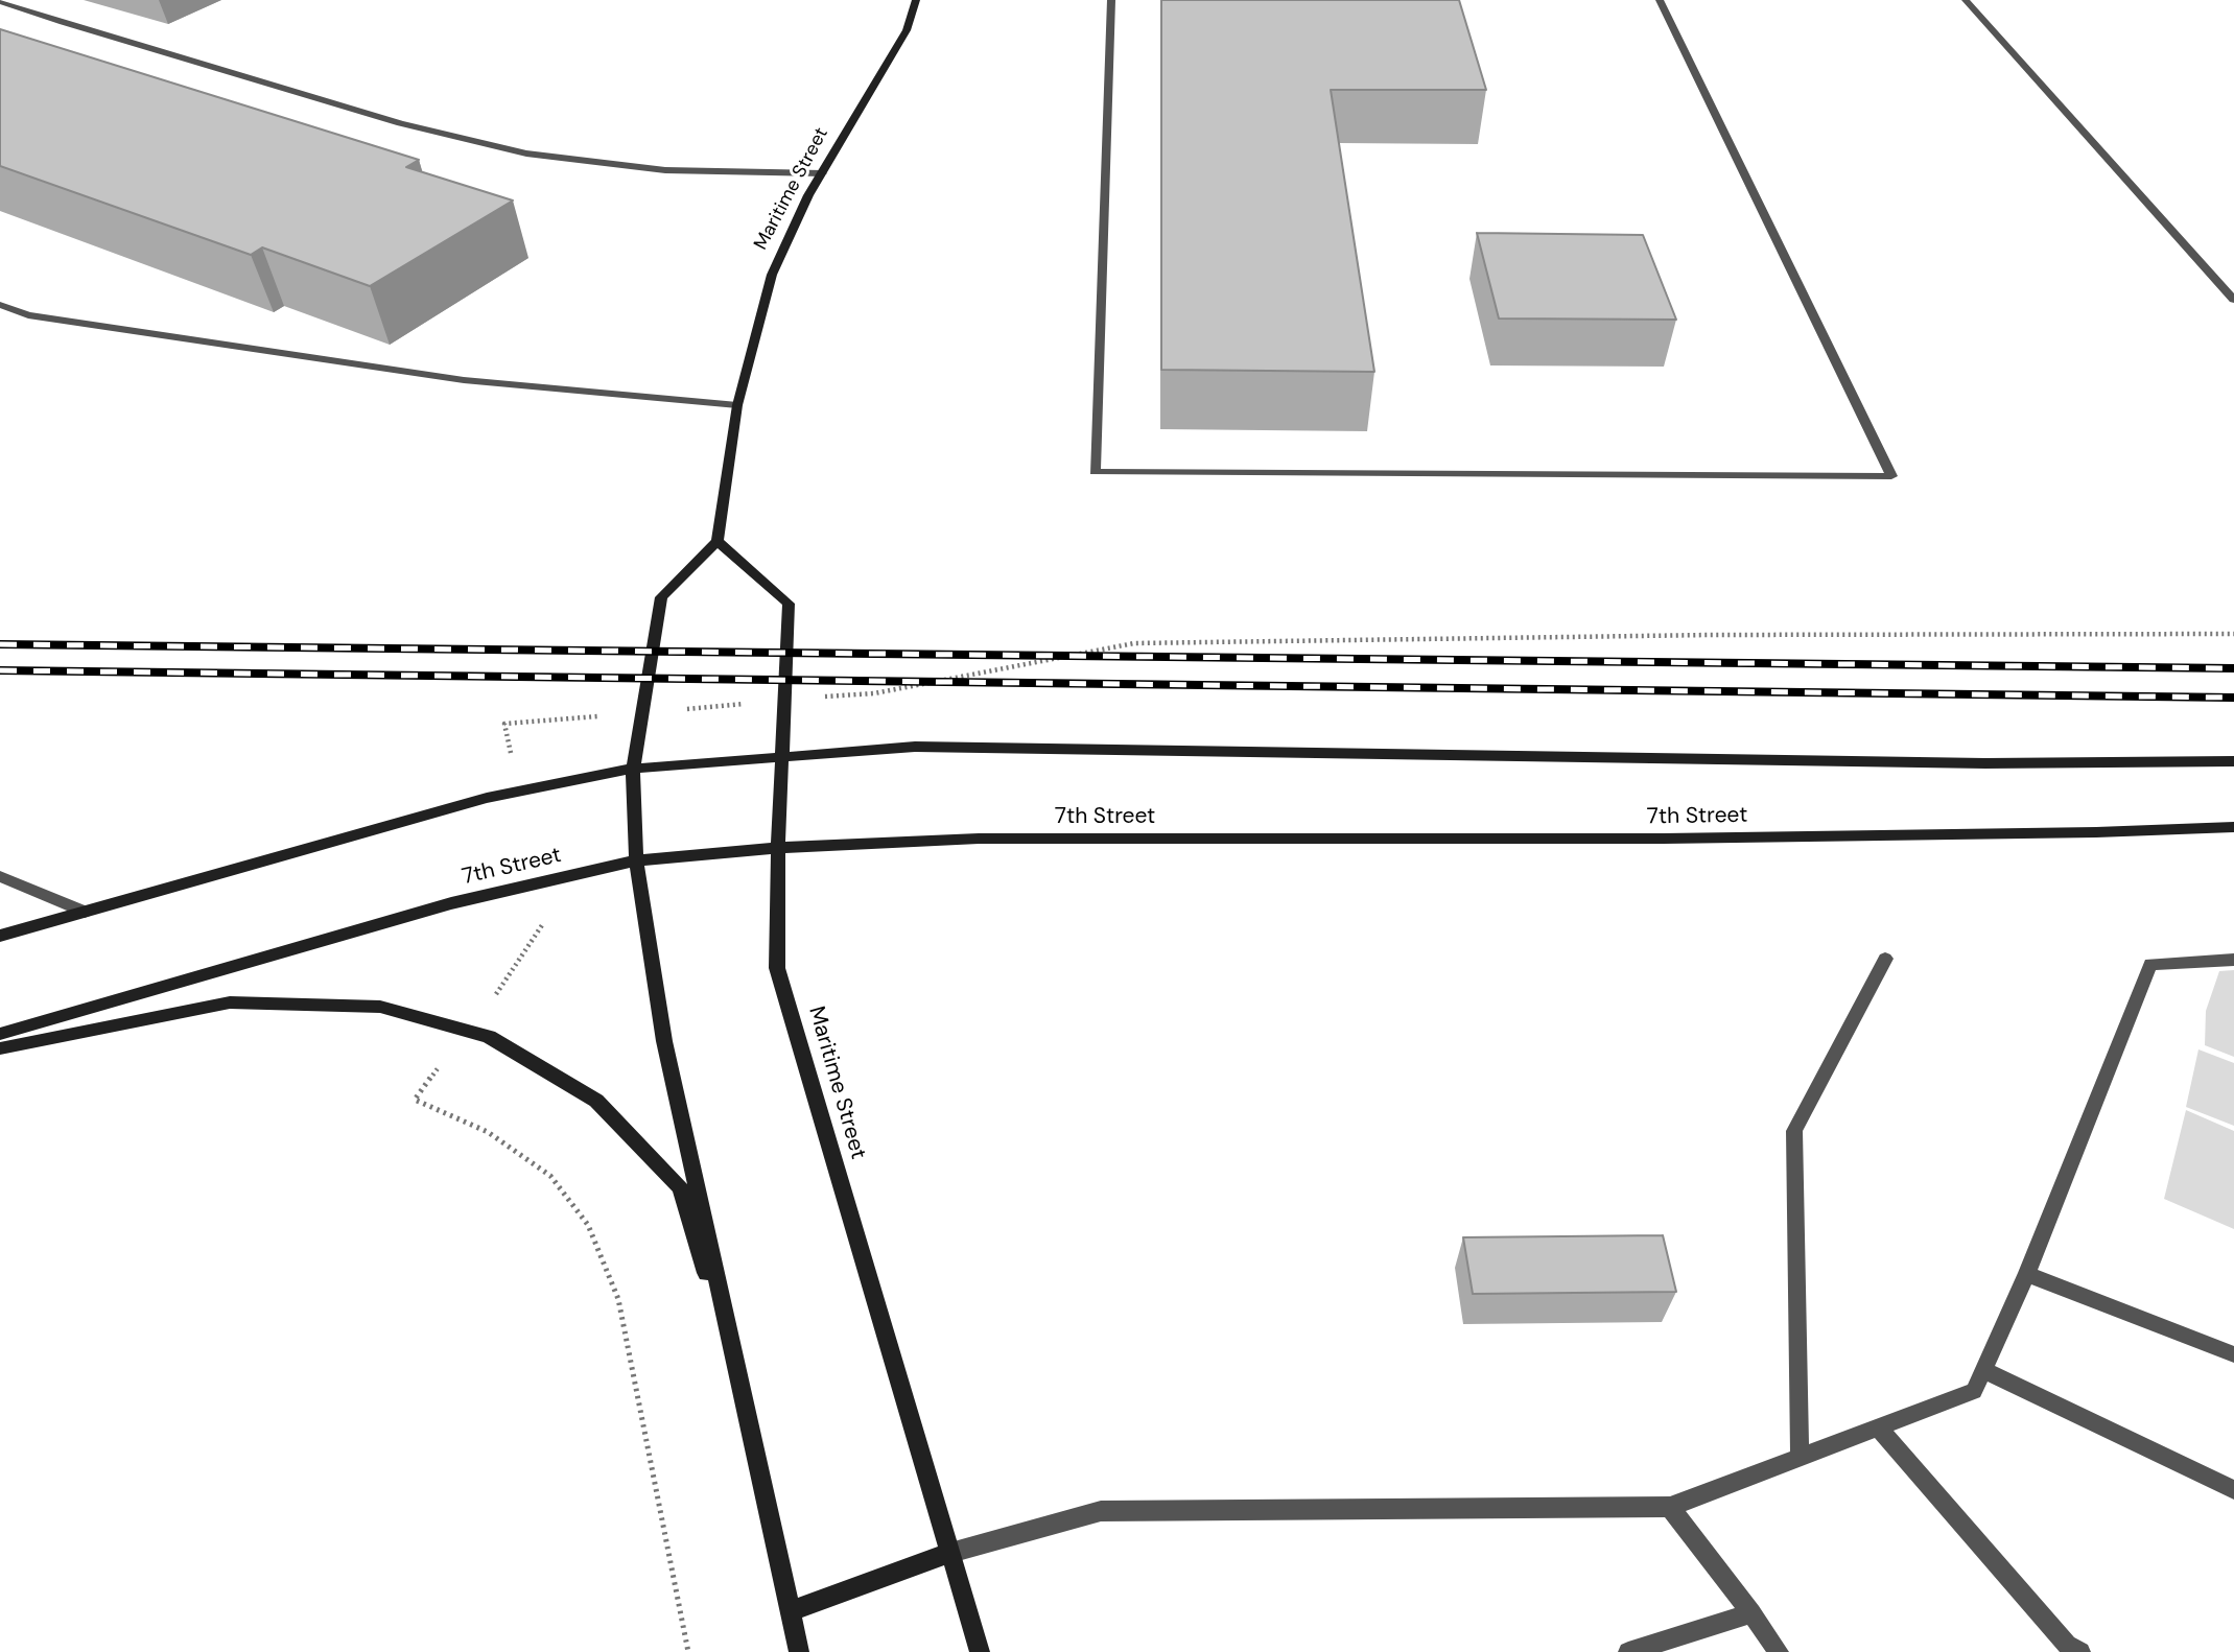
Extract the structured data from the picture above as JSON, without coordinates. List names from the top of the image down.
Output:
{
  "streets": {
    "main road": ["Maritime Street", "7th Street"]
  },
  "crossings": [
    ["Maritime Street", "7th Street"]
  ]
}
